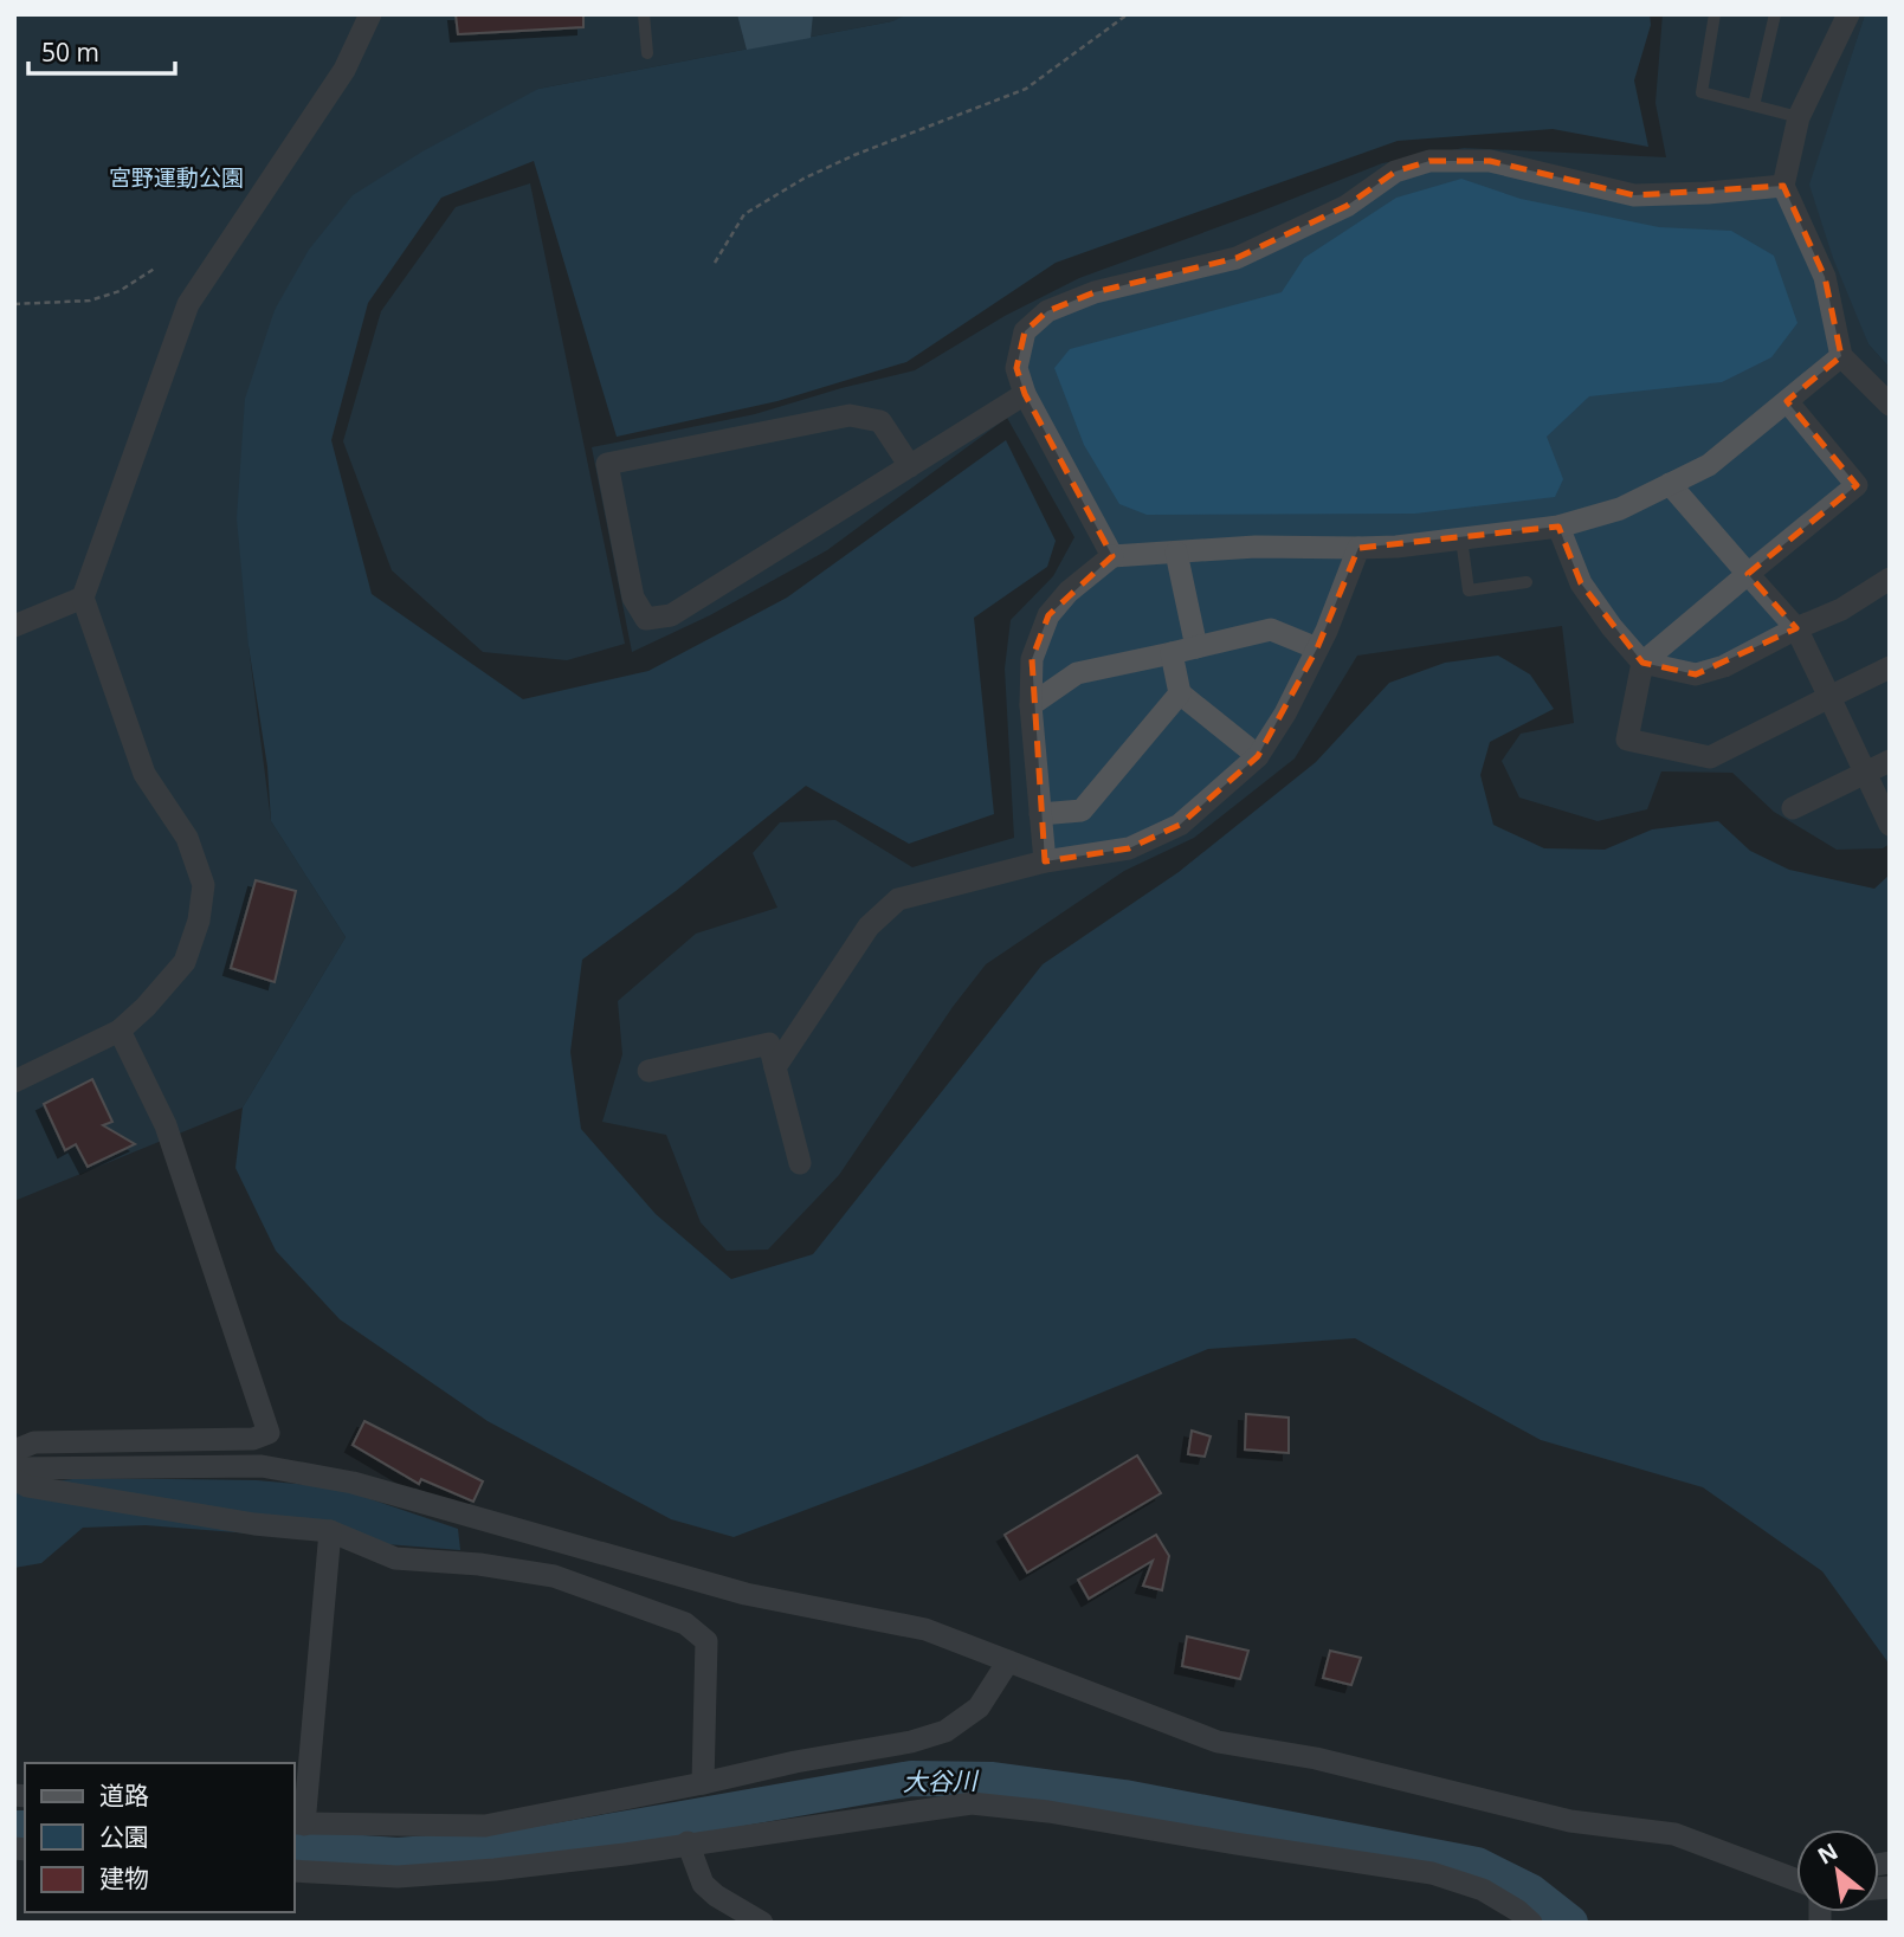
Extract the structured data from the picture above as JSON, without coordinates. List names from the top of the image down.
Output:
{
  "water": ["大谷川"],
  "parks": ["宮野運動公園"],
  "legend": ["道路", "公園", "建物"],
  "scale_bar": "50 m",
  "north": "top left"
}
